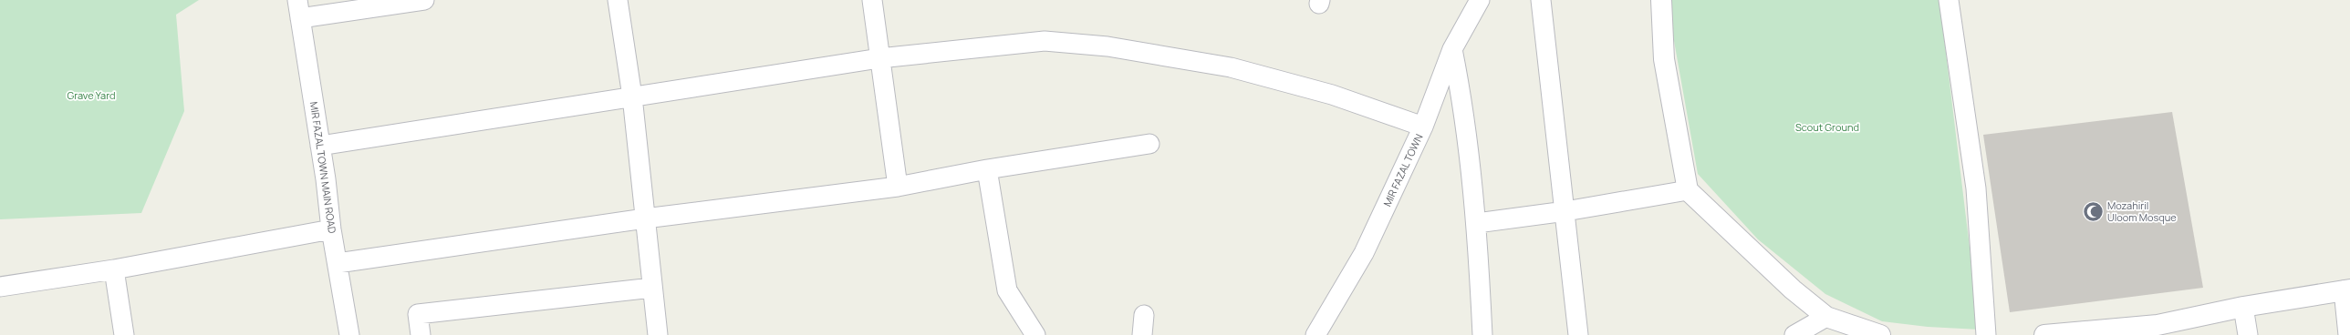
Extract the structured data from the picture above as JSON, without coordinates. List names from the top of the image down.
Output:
{
  "streets": {
    "street": ["MIR FAZAL TOWN MAIN ROAD", "MIR FAZAL TOWN"]
  },
  "parks": ["Grave Yard", "Scout Ground"],
  "places": {
    "mosque": ["Mozahiril Uloom Mosque"]
  }
}
